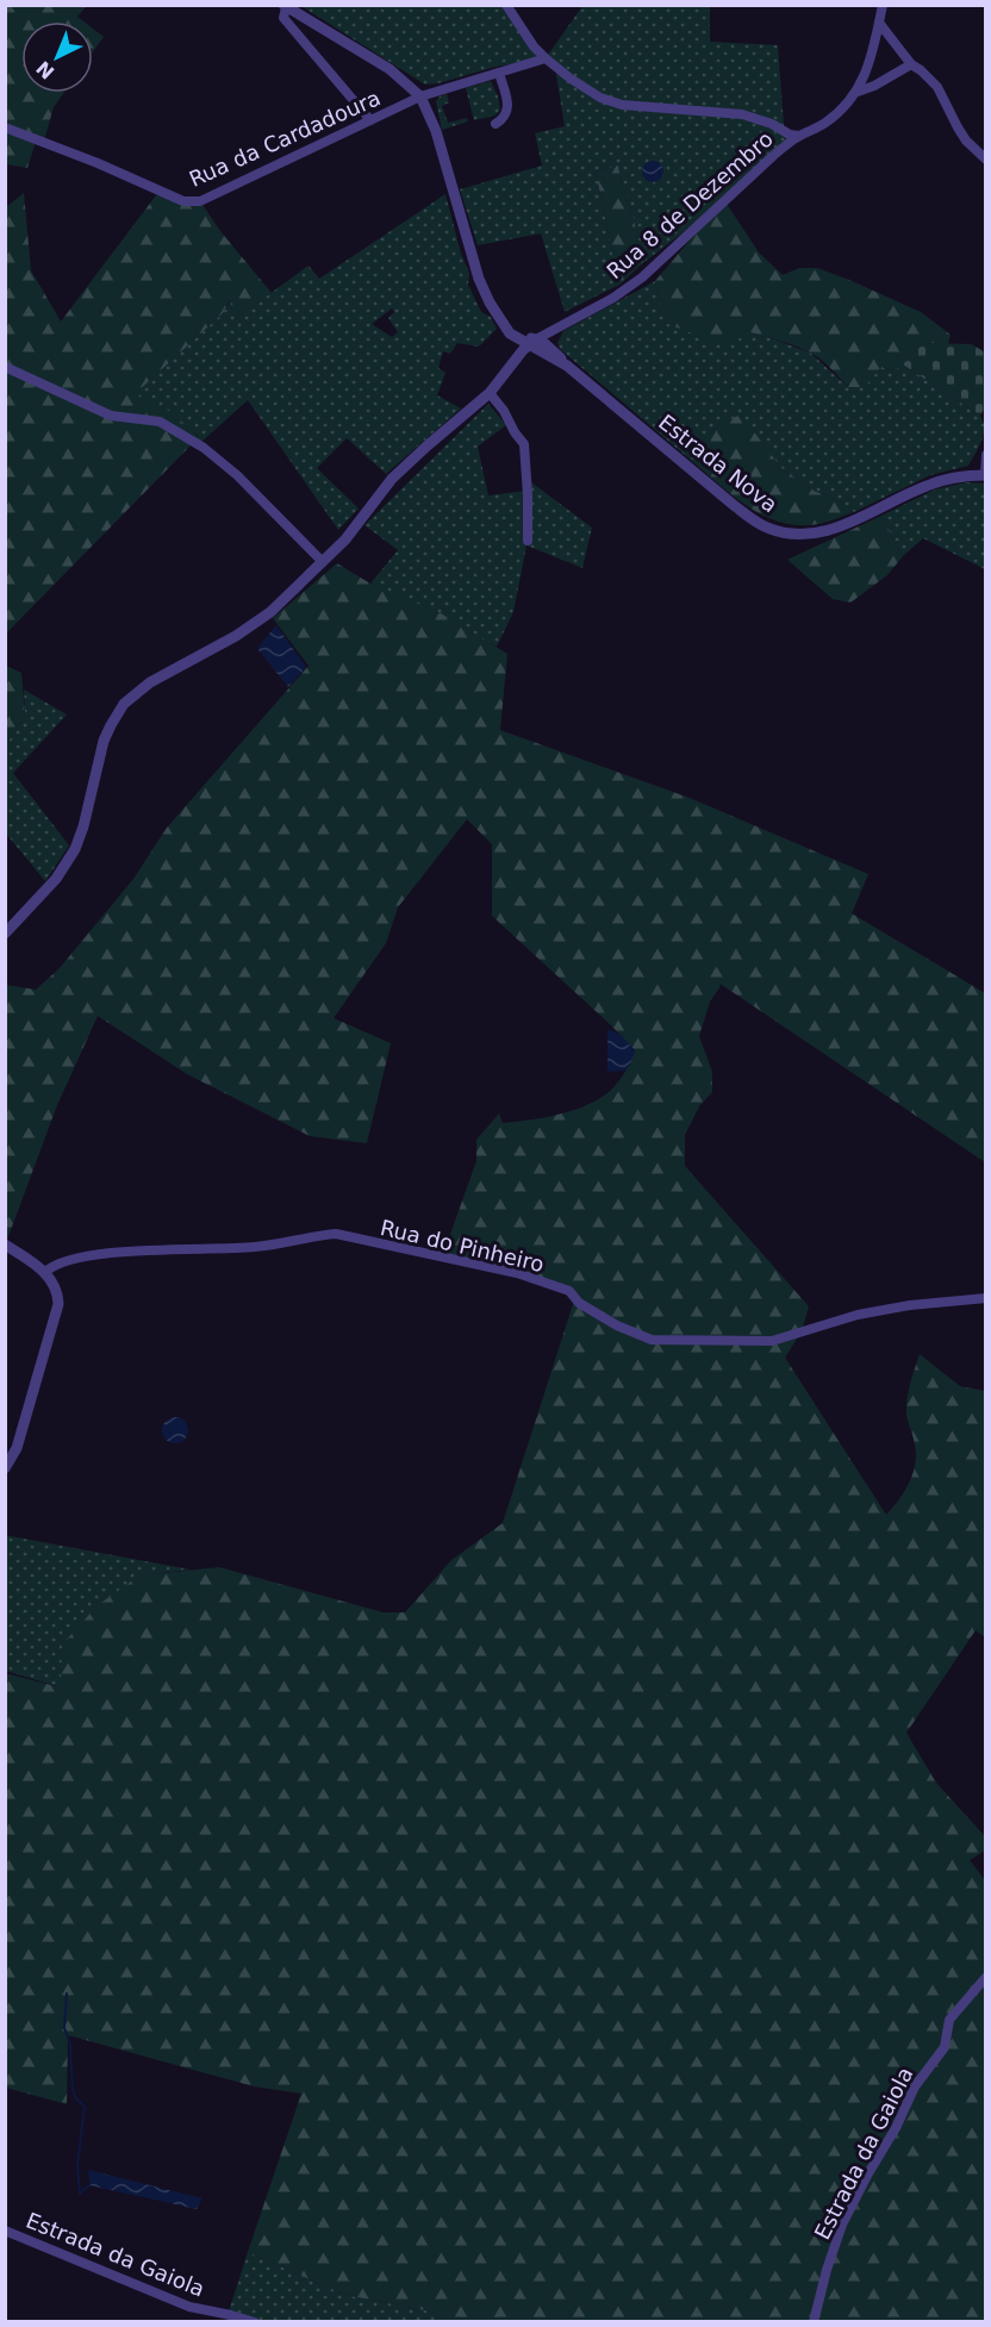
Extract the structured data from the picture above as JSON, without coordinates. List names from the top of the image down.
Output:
{
  "streets": {
    "street": [
      "Rua da Cardadoura",
      "Rua 8 de Dezembro",
      "Estrada Nova",
      "Rua do Pinheiro",
      "Estrada da Gaiola"
    ]
  },
  "crossings": [
    ["Rua da Cardadoura", "Estrada Nova"],
    ["Rua 8 de Dezembro", "Estrada Nova"]
  ],
  "north": "bottom left"
}
